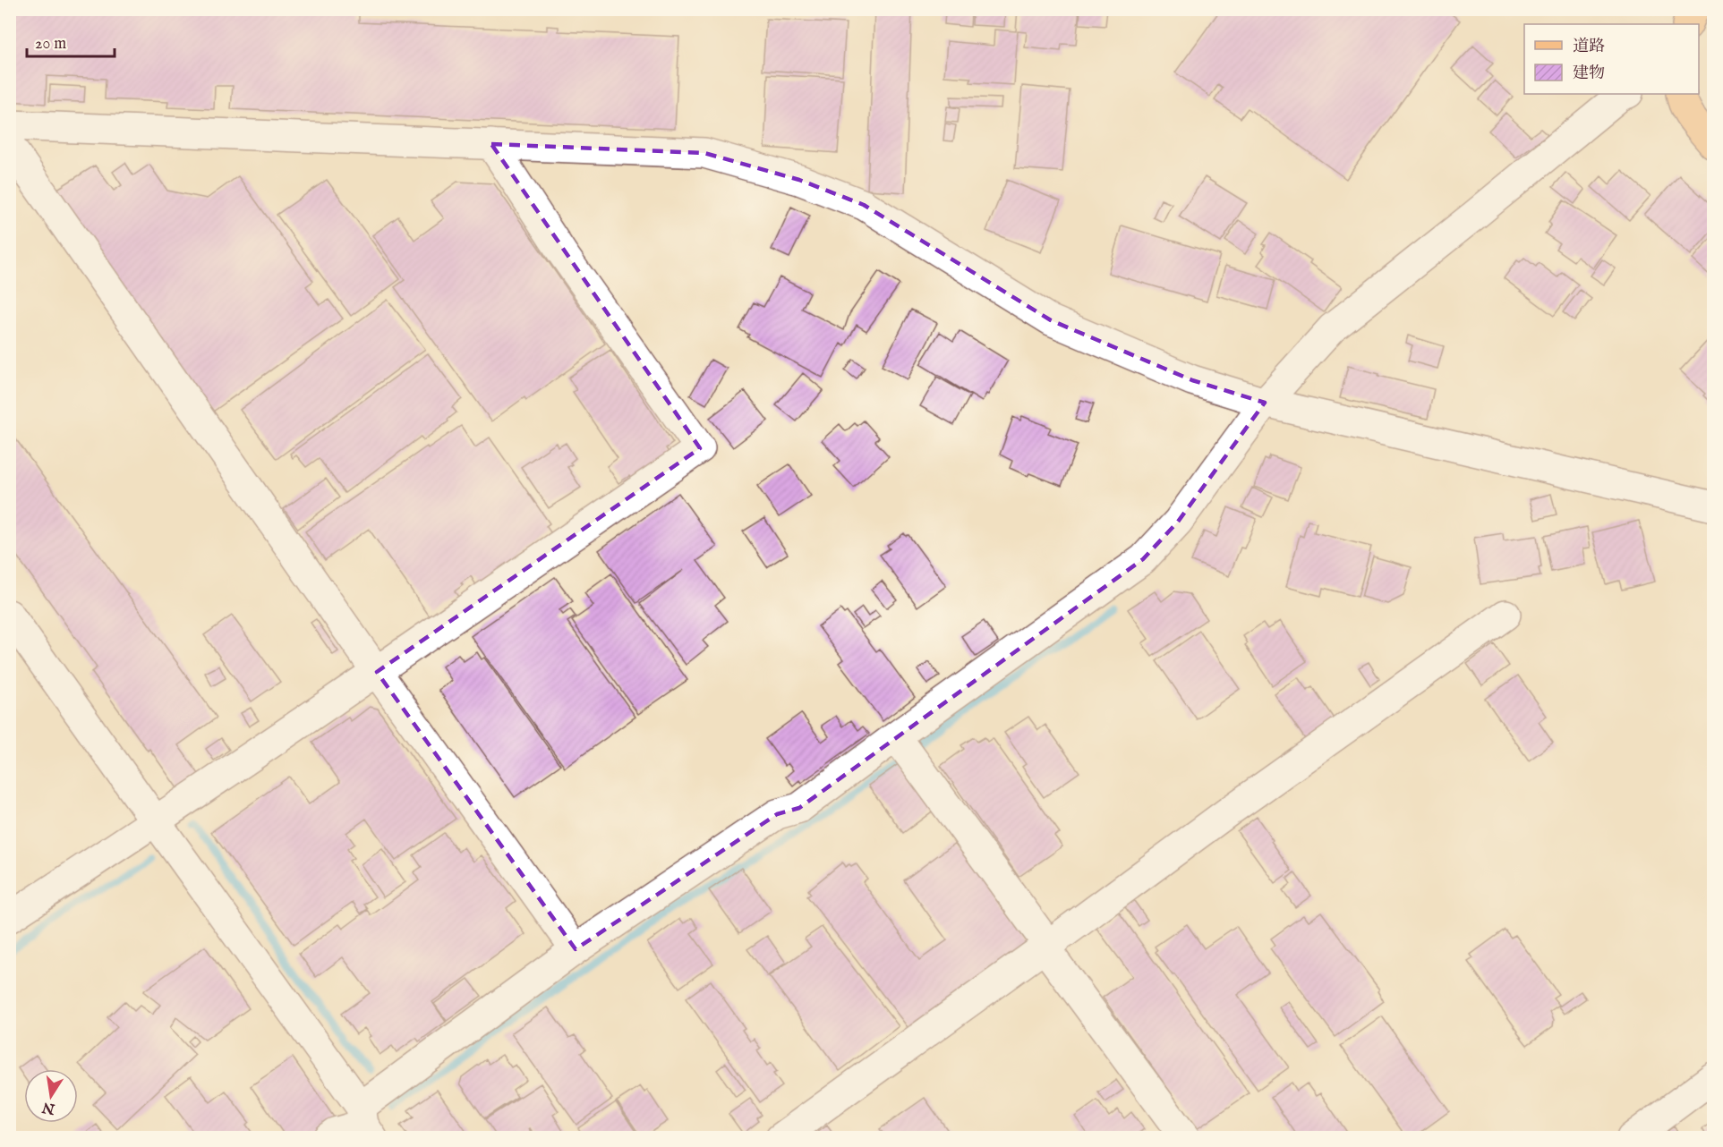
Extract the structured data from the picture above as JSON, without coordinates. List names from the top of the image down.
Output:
{
  "legend": ["道路", "建物"],
  "scale_bar": "20 m",
  "north": "bottom"
}
